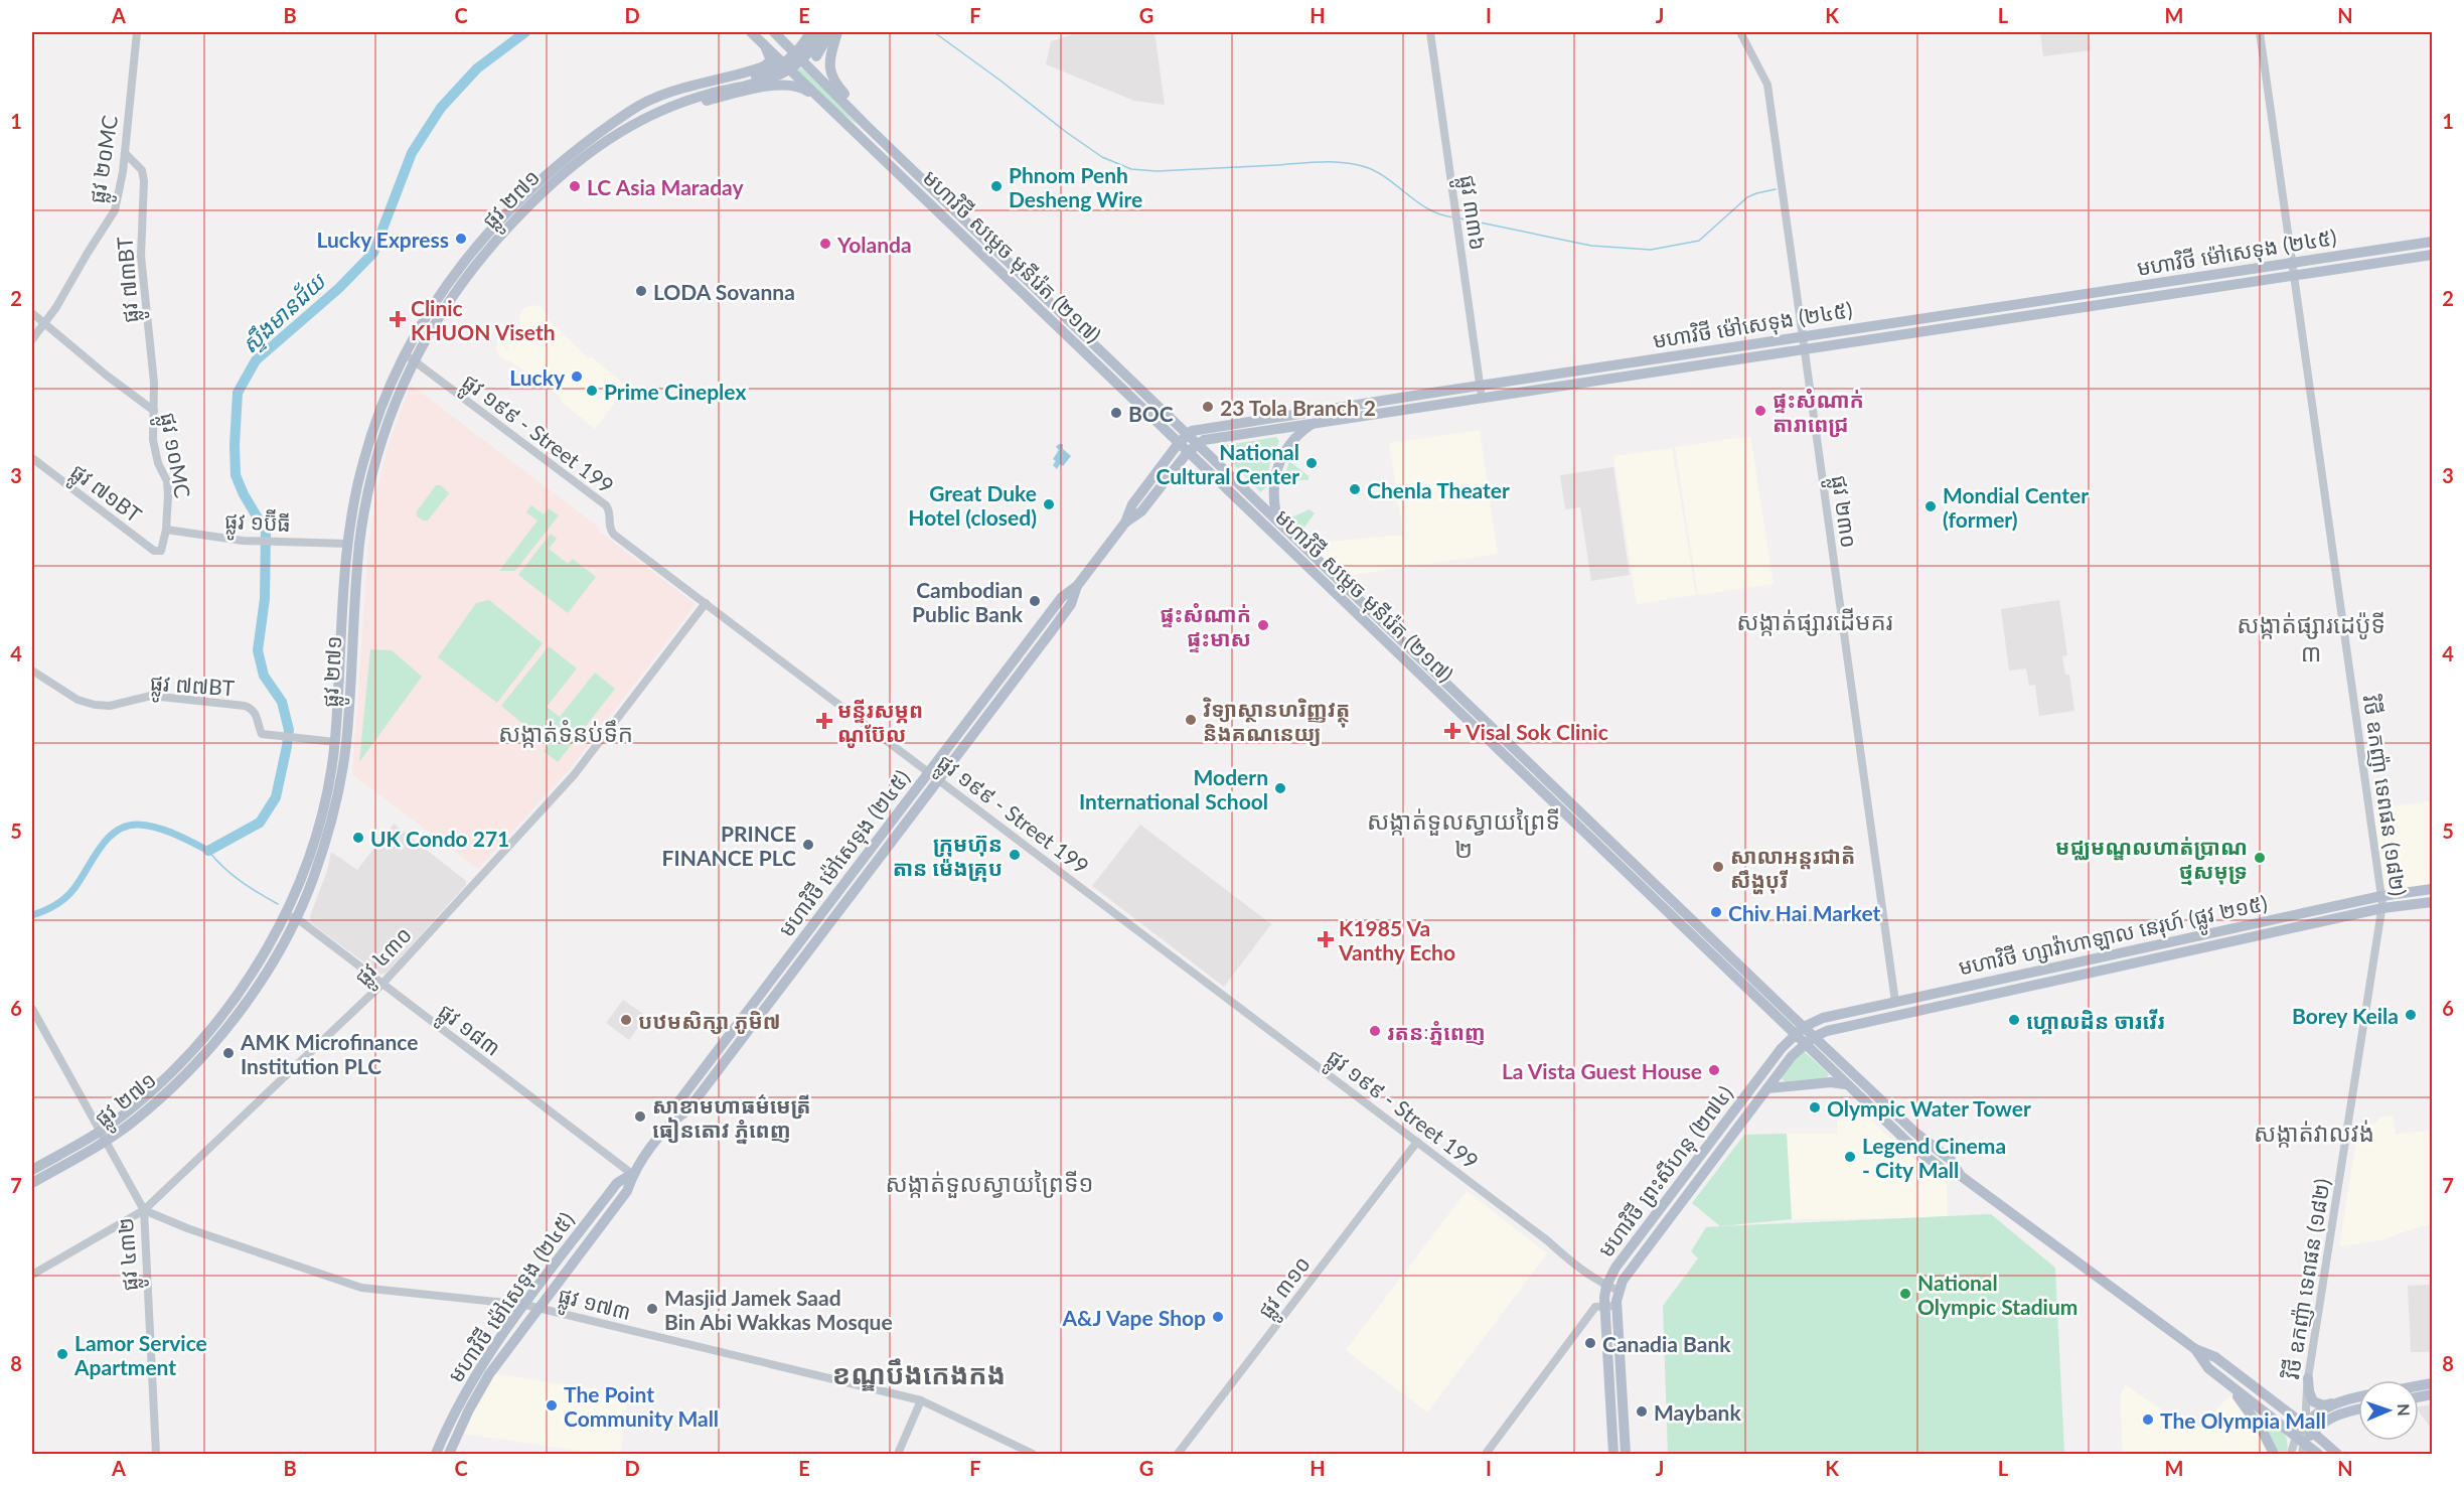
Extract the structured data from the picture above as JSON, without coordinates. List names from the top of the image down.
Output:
{
  "streets": {
    "main road": [
      "ផ្លូវ ២៧១",
      "មហាវិថី ម៉ៅសេទុង (២៤៥)",
      "មហាវិថី សម្តេច មុនីរ៉េត (២១៧)",
      "មហាវិថី ហ្សាវ៉ាហាឡាល នេរុហ៍ (ផ្លូវ ២១៥)",
      "មហាវិថី ព្រះសីហនុ (២៧៤)"
    ],
    "street": [
      "ផ្លូវ ២០MC",
      "ផ្លូវ ៣៣៦",
      "ផ្លូវ ៧៣BT",
      "ផ្លូវ ១៩៩ - Street 199",
      "ផ្លូវ ១០MC",
      "ផ្លូវ ៧១BT",
      "ផ្លូវ ២៣០",
      "ផ្លូវ ១ប៊ីធី",
      "ផ្លូវ ៧៧BT",
      "វិថី ឧកញ៉ា ទេពផន (១៨២)",
      "ផ្លូវ ៤៣០",
      "ផ្លូវ ១៨៣",
      "ផ្លូវ ៤៣២",
      "ផ្លូវ ៣១០",
      "ផ្លូវ ១៧៣"
    ]
  },
  "crossings": [
    ["ផ្លូវ ២០MC", "ផ្លូវ ៧៣BT"],
    ["ផ្លូវ ២០MC", "ផ្លូវ ១០MC"],
    ["ផ្លូវ ២៧១", "ផ្លូវ ១៩៩ - Street 199"],
    ["ផ្លូវ ២៧១", "ផ្លូវ ១ប៊ីធី"],
    ["ផ្លូវ ២៧១", "ផ្លូវ ៧៧BT"],
    ["ផ្លូវ ២៧១", "ផ្លូវ ១៨៣"],
    ["ផ្លូវ ២៧១", "ផ្លូវ ៤៣២"],
    ["ផ្លូវ ៣៣៦", "មហាវិថី ម៉ៅសេទុង (២៤៥)"],
    ["មហាវិថី ម៉ៅសេទុង (២៤៥)", "មហាវិថី សម្តេច មុនីរ៉េត (២១៧)"],
    ["មហាវិថី ម៉ៅសេទុង (២៤៥)", "ផ្លូវ ១៩៩ - Street 199"],
    ["មហាវិថី ម៉ៅសេទុង (២៤៥)", "ផ្លូវ ២៣០"],
    ["មហាវិថី ម៉ៅសេទុង (២៤៥)", "វិថី ឧកញ៉ា ទេពផន (១៨២)"],
    ["មហាវិថី ម៉ៅសេទុង (២៤៥)", "ផ្លូវ ១៨៣"],
    ["មហាវិថី ម៉ៅសេទុង (២៤៥)", "ផ្លូវ ១៧៣"],
    ["មហាវិថី សម្តេច មុនីរ៉េត (២១៧)", "មហាវិថី ហ្សាវ៉ាហាឡាល នេរុហ៍ (ផ្លូវ ២១៥)"],
    ["មហាវិថី សម្តេច មុនីរ៉េត (២១៧)", "មហាវិថី ព្រះសីហនុ (២៧៤)"],
    ["ផ្លូវ ៧៣BT", "ផ្លូវ ១០MC"],
    ["ផ្លូវ ១៩៩ - Street 199", "ផ្លូវ ៤៣០"],
    ["ផ្លូវ ១៩៩ - Street 199", "មហាវិថី ព្រះសីហនុ (២៧៤)"],
    ["ផ្លូវ ១៩៩ - Street 199", "ផ្លូវ ៣១០"],
    ["ផ្លូវ ១០MC", "ផ្លូវ ៧១BT"],
    ["ផ្លូវ ១០MC", "ផ្លូវ ១ប៊ីធី"],
    ["ផ្លូវ ២៣០", "មហាវិថី ហ្សាវ៉ាហាឡាល នេរុហ៍ (ផ្លូវ ២១៥)"],
    ["វិថី ឧកញ៉ា ទេពផន (១៨២)", "មហាវិថី ហ្សាវ៉ាហាឡាល នេរុហ៍ (ផ្លូវ ២១៥)"],
    ["មហាវិថី ហ្សាវ៉ាហាឡាល នេរុហ៍ (ផ្លូវ ២១៥)", "មហាវិថី ព្រះសីហនុ (២៧៤)"],
    ["ផ្លូវ ៤៣០", "ផ្លូវ ១៨៣"],
    ["ផ្លូវ ៤៣០", "ផ្លូវ ៤៣២"],
    ["ផ្លូវ ៤៣០", "ផ្លូវ ១៧៣"],
    ["ផ្លូវ ៤៣២", "ផ្លូវ ១៧៣"]
  ],
  "districts": [
    "សង្កាត់ផ្សារដើមគរ",
    "សង្កាត់ផ្សារដេប៉ូទី ៣",
    "សង្កាត់ទំនប់ទឹក",
    "សង្កាត់ទួលស្វាយព្រៃទី ២",
    "សង្កាត់វាលវង់",
    "សង្កាត់ទួលស្វាយព្រៃទី១",
    "ខណ្ឌបឹងកេងកង"
  ],
  "water": ["ស្ទឹងមានជ័យ"],
  "places": {
    "other": [
      "LC Asia Maraday",
      "Phnom Penh Desheng Wire",
      "Lucky Express",
      "Yolanda",
      "LODA Sovanna",
      "Lucky",
      "Prime Cineplex",
      "23 Tola Branch 2",
      "ផ្ទះសំណាក់ តារាពេជ្រ",
      "BOC",
      "National Cultural Center",
      "Chenla Theater",
      "Great Duke Hotel (closed)",
      "Mondial Center (former)",
      "Cambodian Public Bank",
      "ផ្ទះសំណាក់ ផ្ទះមាស",
      "វិទ្យាស្ថានហរិញ្ញវត្ថុ និងគណនេយ្យ",
      "Modern International School",
      "UK Condo 271",
      "PRINCE FINANCE PLC",
      "ក្រុមហ៊ុន តាន ម៉េងគ្រុប",
      "មជ្ឈមណ្ឌលហាត់ប្រាណ ថ្មសមុទ្រ",
      "សាលាអន្តរជាតិ សឹង្ហបុរី",
      "Chiv Hai Market",
      "Borey Keila",
      "បឋមសិក្សា ភូមិ៧",
      "ហ្គោលដិន ចារវើរ",
      "រតនៈភ្នំពេញ",
      "AMK Microfinance Institution PLC",
      "La Vista Guest House",
      "Olympic Water Tower",
      "សាខាមហាធម៌មេត្រី ធៀនតោវ ភ្នំពេញ",
      "Legend Cinema - City Mall",
      "National Olympic Stadium",
      "Masjid Jamek Saad Bin Abi Wakkas Mosque",
      "A&J Vape Shop",
      "Canadia Bank",
      "Lamor Service Apartment",
      "The Point Community Mall",
      "Maybank",
      "The Olympia Mall"
    ],
    "health": [
      "Clinic KHUON Viseth",
      "មន្ទីរសម្ភព ណូប៊ែល",
      "Visal Sok Clinic",
      "K1985 Va Vanthy Echo"
    ]
  },
  "north": "right",
  "grid": {
    "columns": [
      "A",
      "B",
      "C",
      "D",
      "E",
      "F",
      "G",
      "H",
      "I",
      "J",
      "K",
      "L",
      "M",
      "N"
    ],
    "rows": [
      "1",
      "2",
      "3",
      "4",
      "5",
      "6",
      "7",
      "8"
    ]
  }
}
